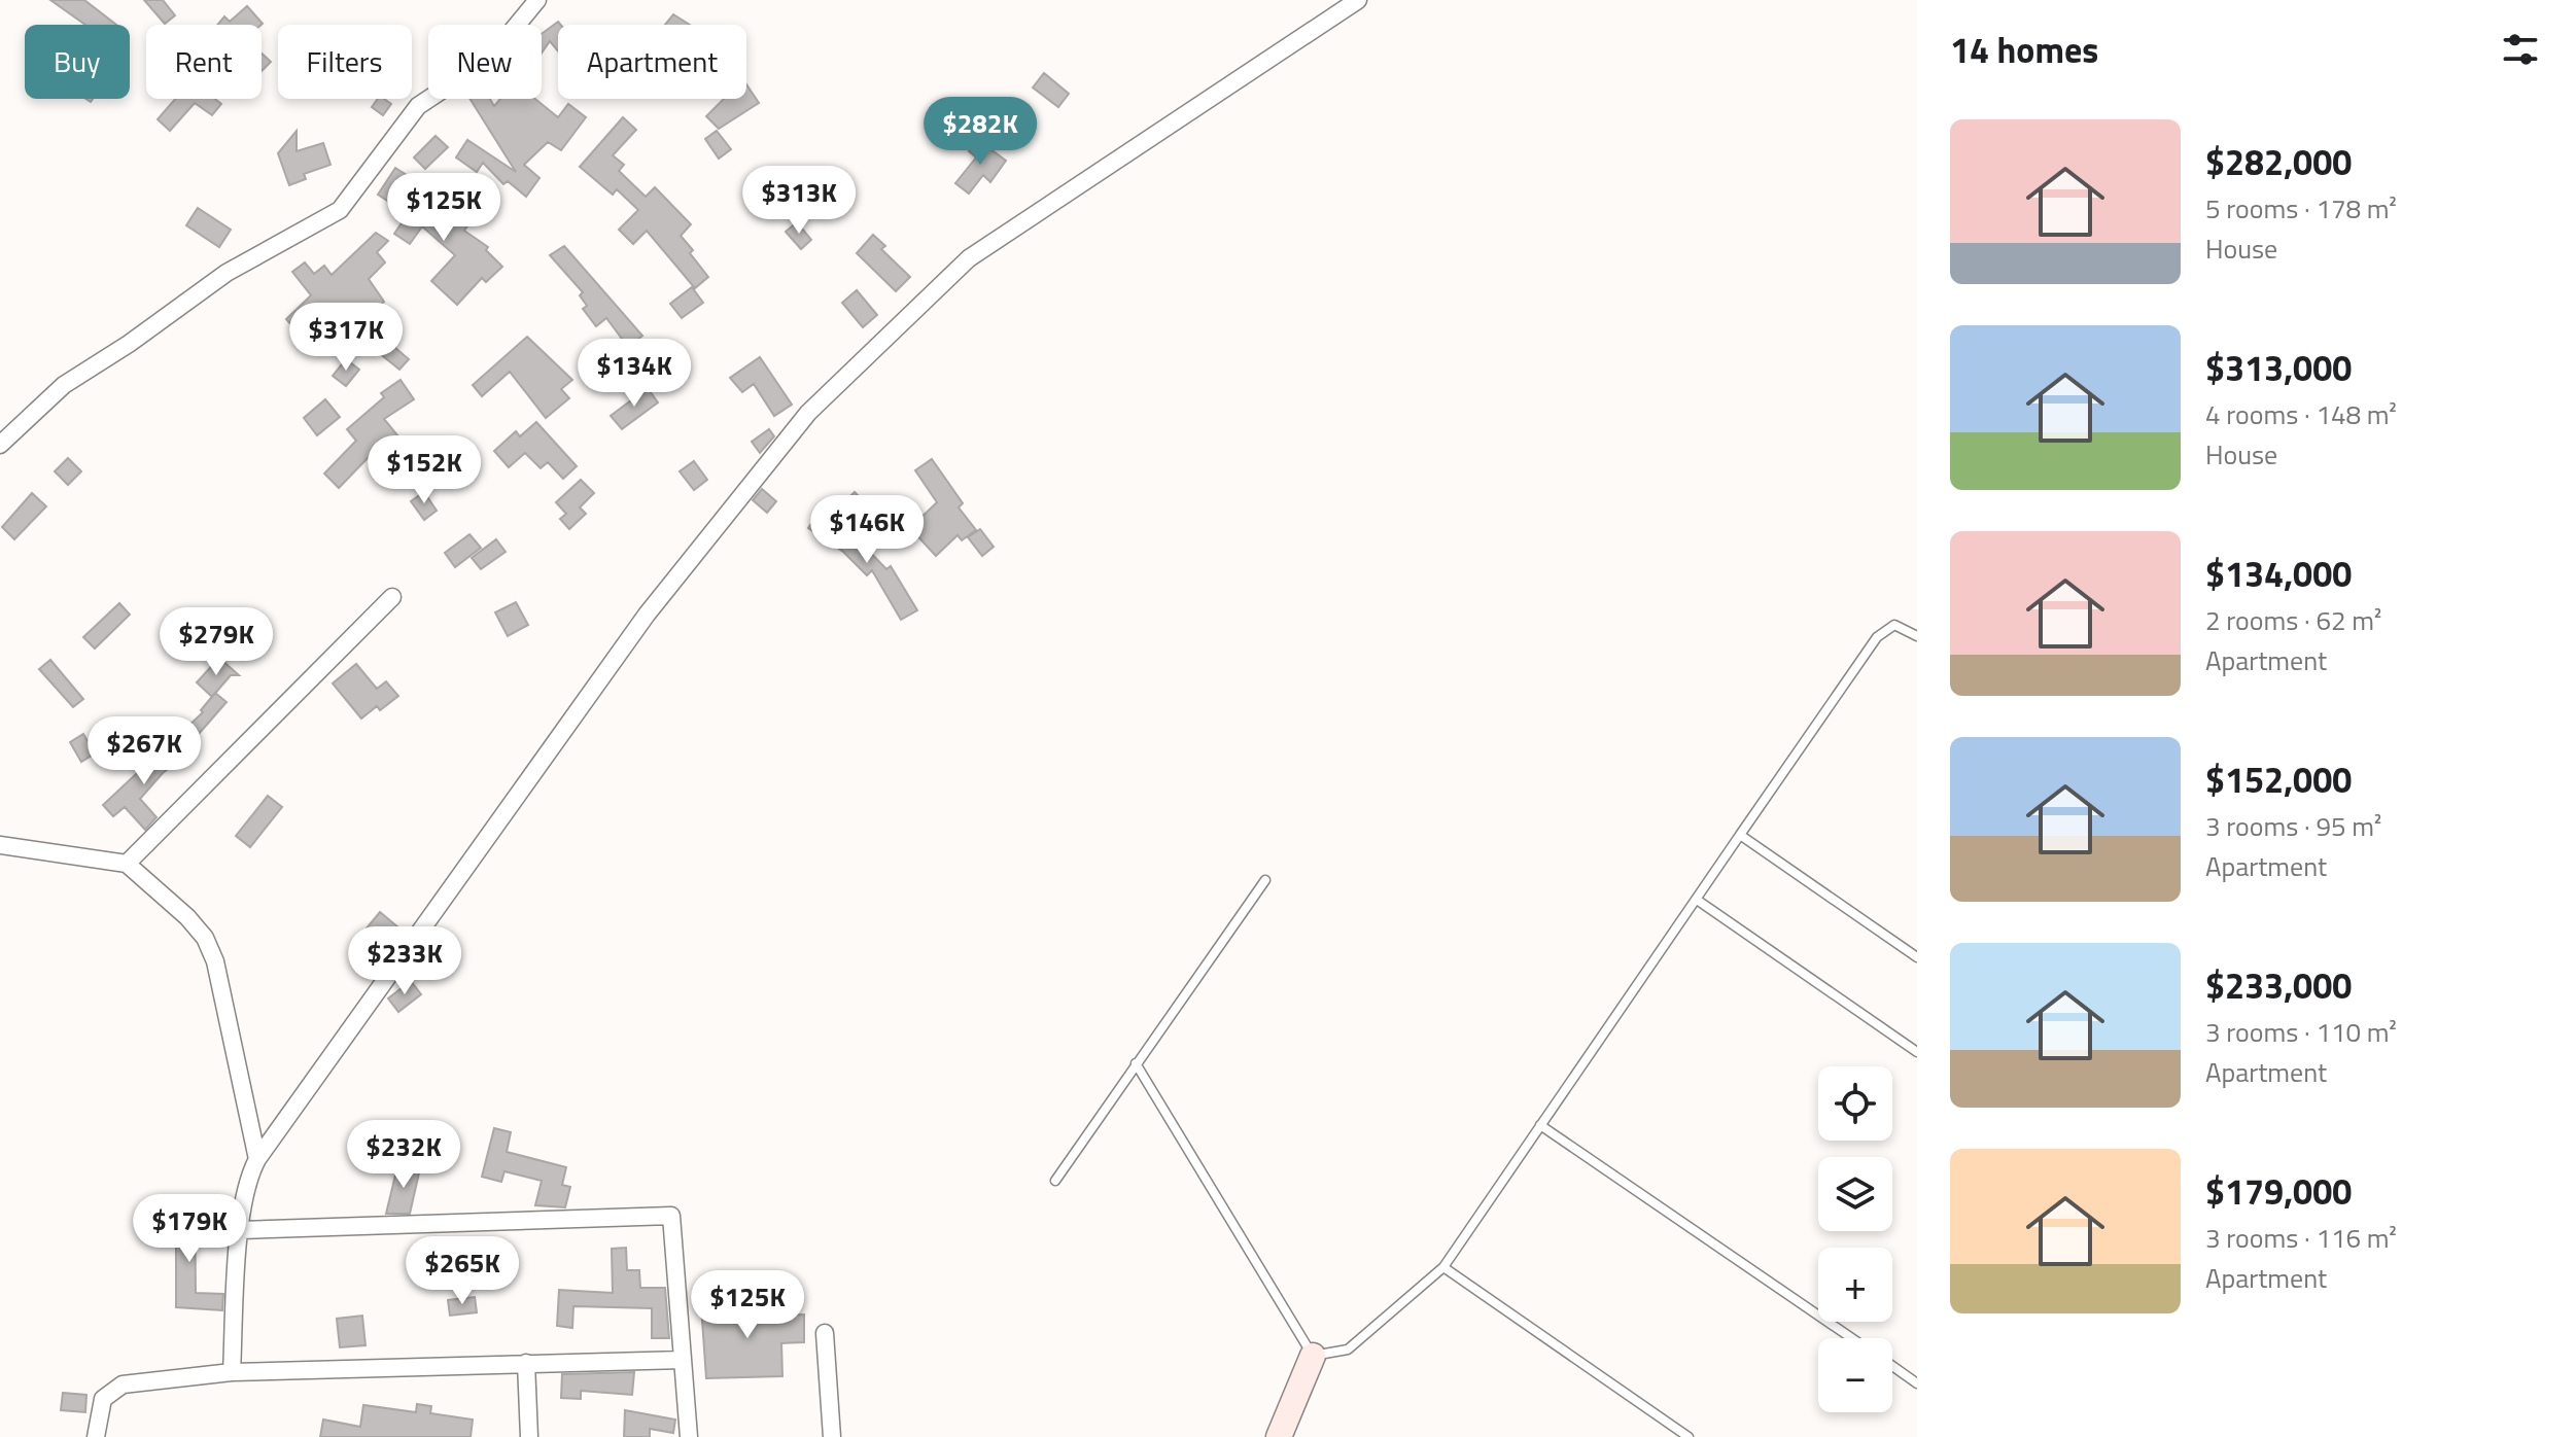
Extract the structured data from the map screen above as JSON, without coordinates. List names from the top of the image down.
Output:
{
  "page": {
    "heading": "14 homes",
    "chip": [
      "Buy",
      "Rent",
      "Filters",
      "New",
      "Apartment"
    ],
    "price": [
      "$282K",
      "$313K",
      "$125K",
      "$317K",
      "$134K",
      "$152K",
      "$146K",
      "$279K",
      "$267K",
      "$233K",
      "$232K",
      "$179K",
      "$265K",
      "$125K"
    ],
    "list": [
      {
        "name": "$282,000",
        "note": "5 rooms · 178 m² · House"
      },
      {
        "name": "$313,000",
        "note": "4 rooms · 148 m² · House"
      },
      {
        "name": "$134,000",
        "note": "2 rooms · 62 m² · Apartment"
      },
      {
        "name": "$152,000",
        "note": "3 rooms · 95 m² · Apartment"
      },
      {
        "name": "$233,000",
        "note": "3 rooms · 110 m² · Apartment"
      },
      {
        "name": "$179,000",
        "note": "3 rooms · 116 m² · Apartment"
      }
    ],
    "map_buttons": ["+", "−"]
  }
}
